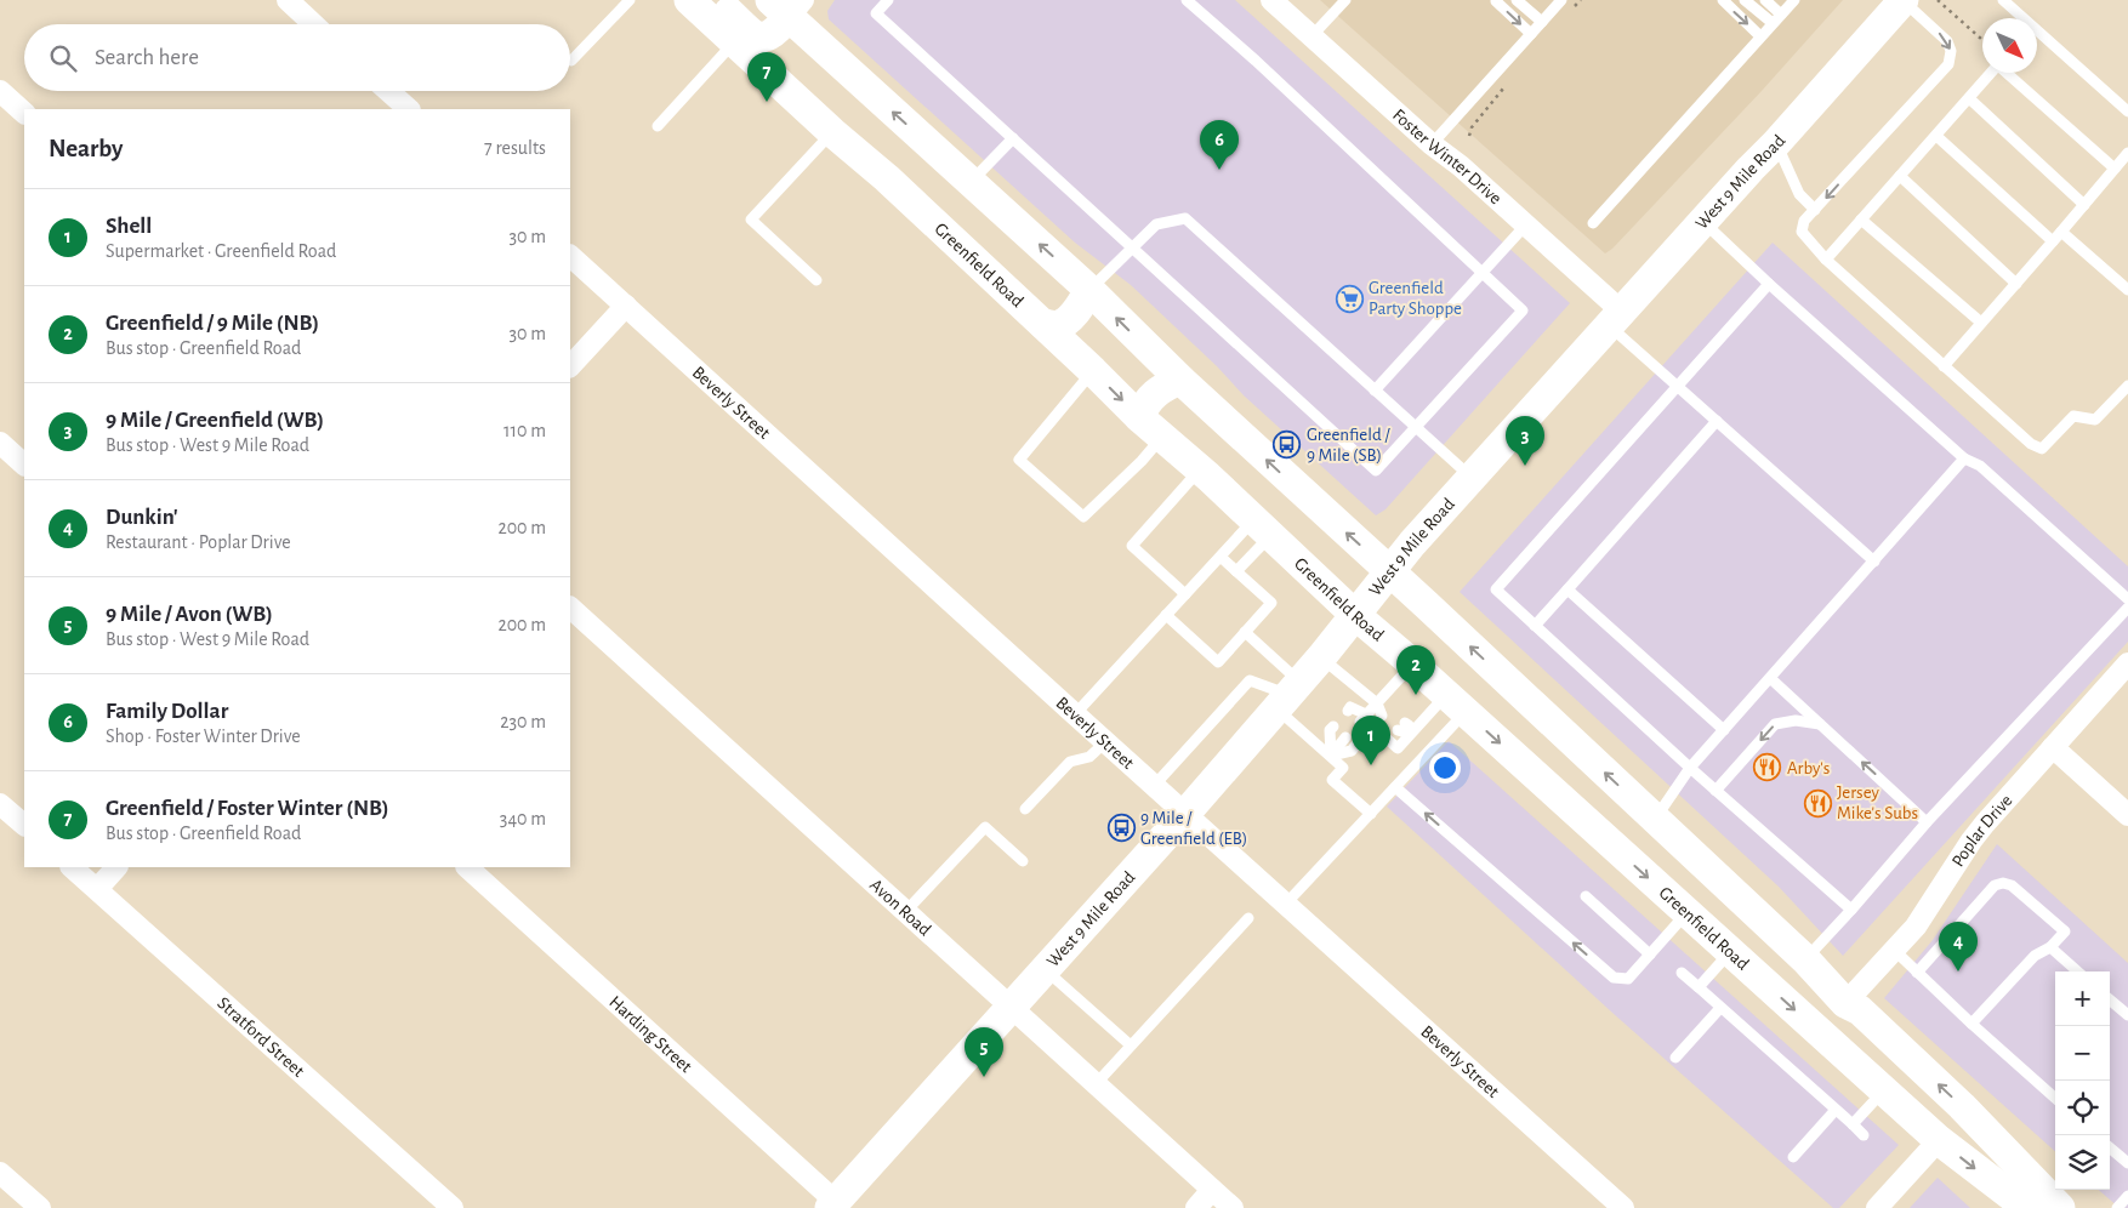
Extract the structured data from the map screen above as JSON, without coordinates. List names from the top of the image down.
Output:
{
  "streets": {
    "main road": ["West 9 Mile Road", "Greenfield Road"],
    "street": [
      "Foster Winter Drive",
      "Beverly Street",
      "Poplar Drive",
      "Avon Road",
      "Harding Street",
      "Stratford Street"
    ]
  },
  "crossings": [
    ["Foster Winter Drive", "West 9 Mile Road"],
    ["West 9 Mile Road", "Greenfield Road"],
    ["West 9 Mile Road", "Beverly Street"],
    ["West 9 Mile Road", "Avon Road"],
    ["West 9 Mile Road", "Harding Street"]
  ],
  "places": {
    "supermarket": ["Greenfield Party Shoppe"],
    "bus stop": ["Greenfield / 9 Mile (SB)", "9 Mile / Greenfield (EB)"],
    "restaurant": ["Arby's", "Jersey Mike's Subs"]
  },
  "north": "bottom right",
  "page": {
    "search": "Search here",
    "pins": [
      "7",
      "6",
      "3",
      "2",
      "1",
      "4",
      "5"
    ],
    "heading": ["Nearby", "7 results"],
    "list": [
      {
        "mark": "1",
        "name": "Shell",
        "note": "Supermarket · Greenfield Road",
        "value": "30 m"
      },
      {
        "mark": "2",
        "name": "Greenfield / 9 Mile (NB)",
        "note": "Bus stop · Greenfield Road",
        "value": "30 m"
      },
      {
        "mark": "3",
        "name": "9 Mile / Greenfield (WB)",
        "note": "Bus stop · West 9 Mile Road",
        "value": "110 m"
      },
      {
        "mark": "4",
        "name": "Dunkin'",
        "note": "Restaurant · Poplar Drive",
        "value": "200 m"
      },
      {
        "mark": "5",
        "name": "9 Mile / Avon (WB)",
        "note": "Bus stop · West 9 Mile Road",
        "value": "200 m"
      },
      {
        "mark": "6",
        "name": "Family Dollar",
        "note": "Shop · Foster Winter Drive",
        "value": "230 m"
      },
      {
        "mark": "7",
        "name": "Greenfield / Foster Winter (NB)",
        "note": "Bus stop · Greenfield Road",
        "value": "340 m"
      }
    ],
    "map_buttons": ["+", "−"]
  }
}
